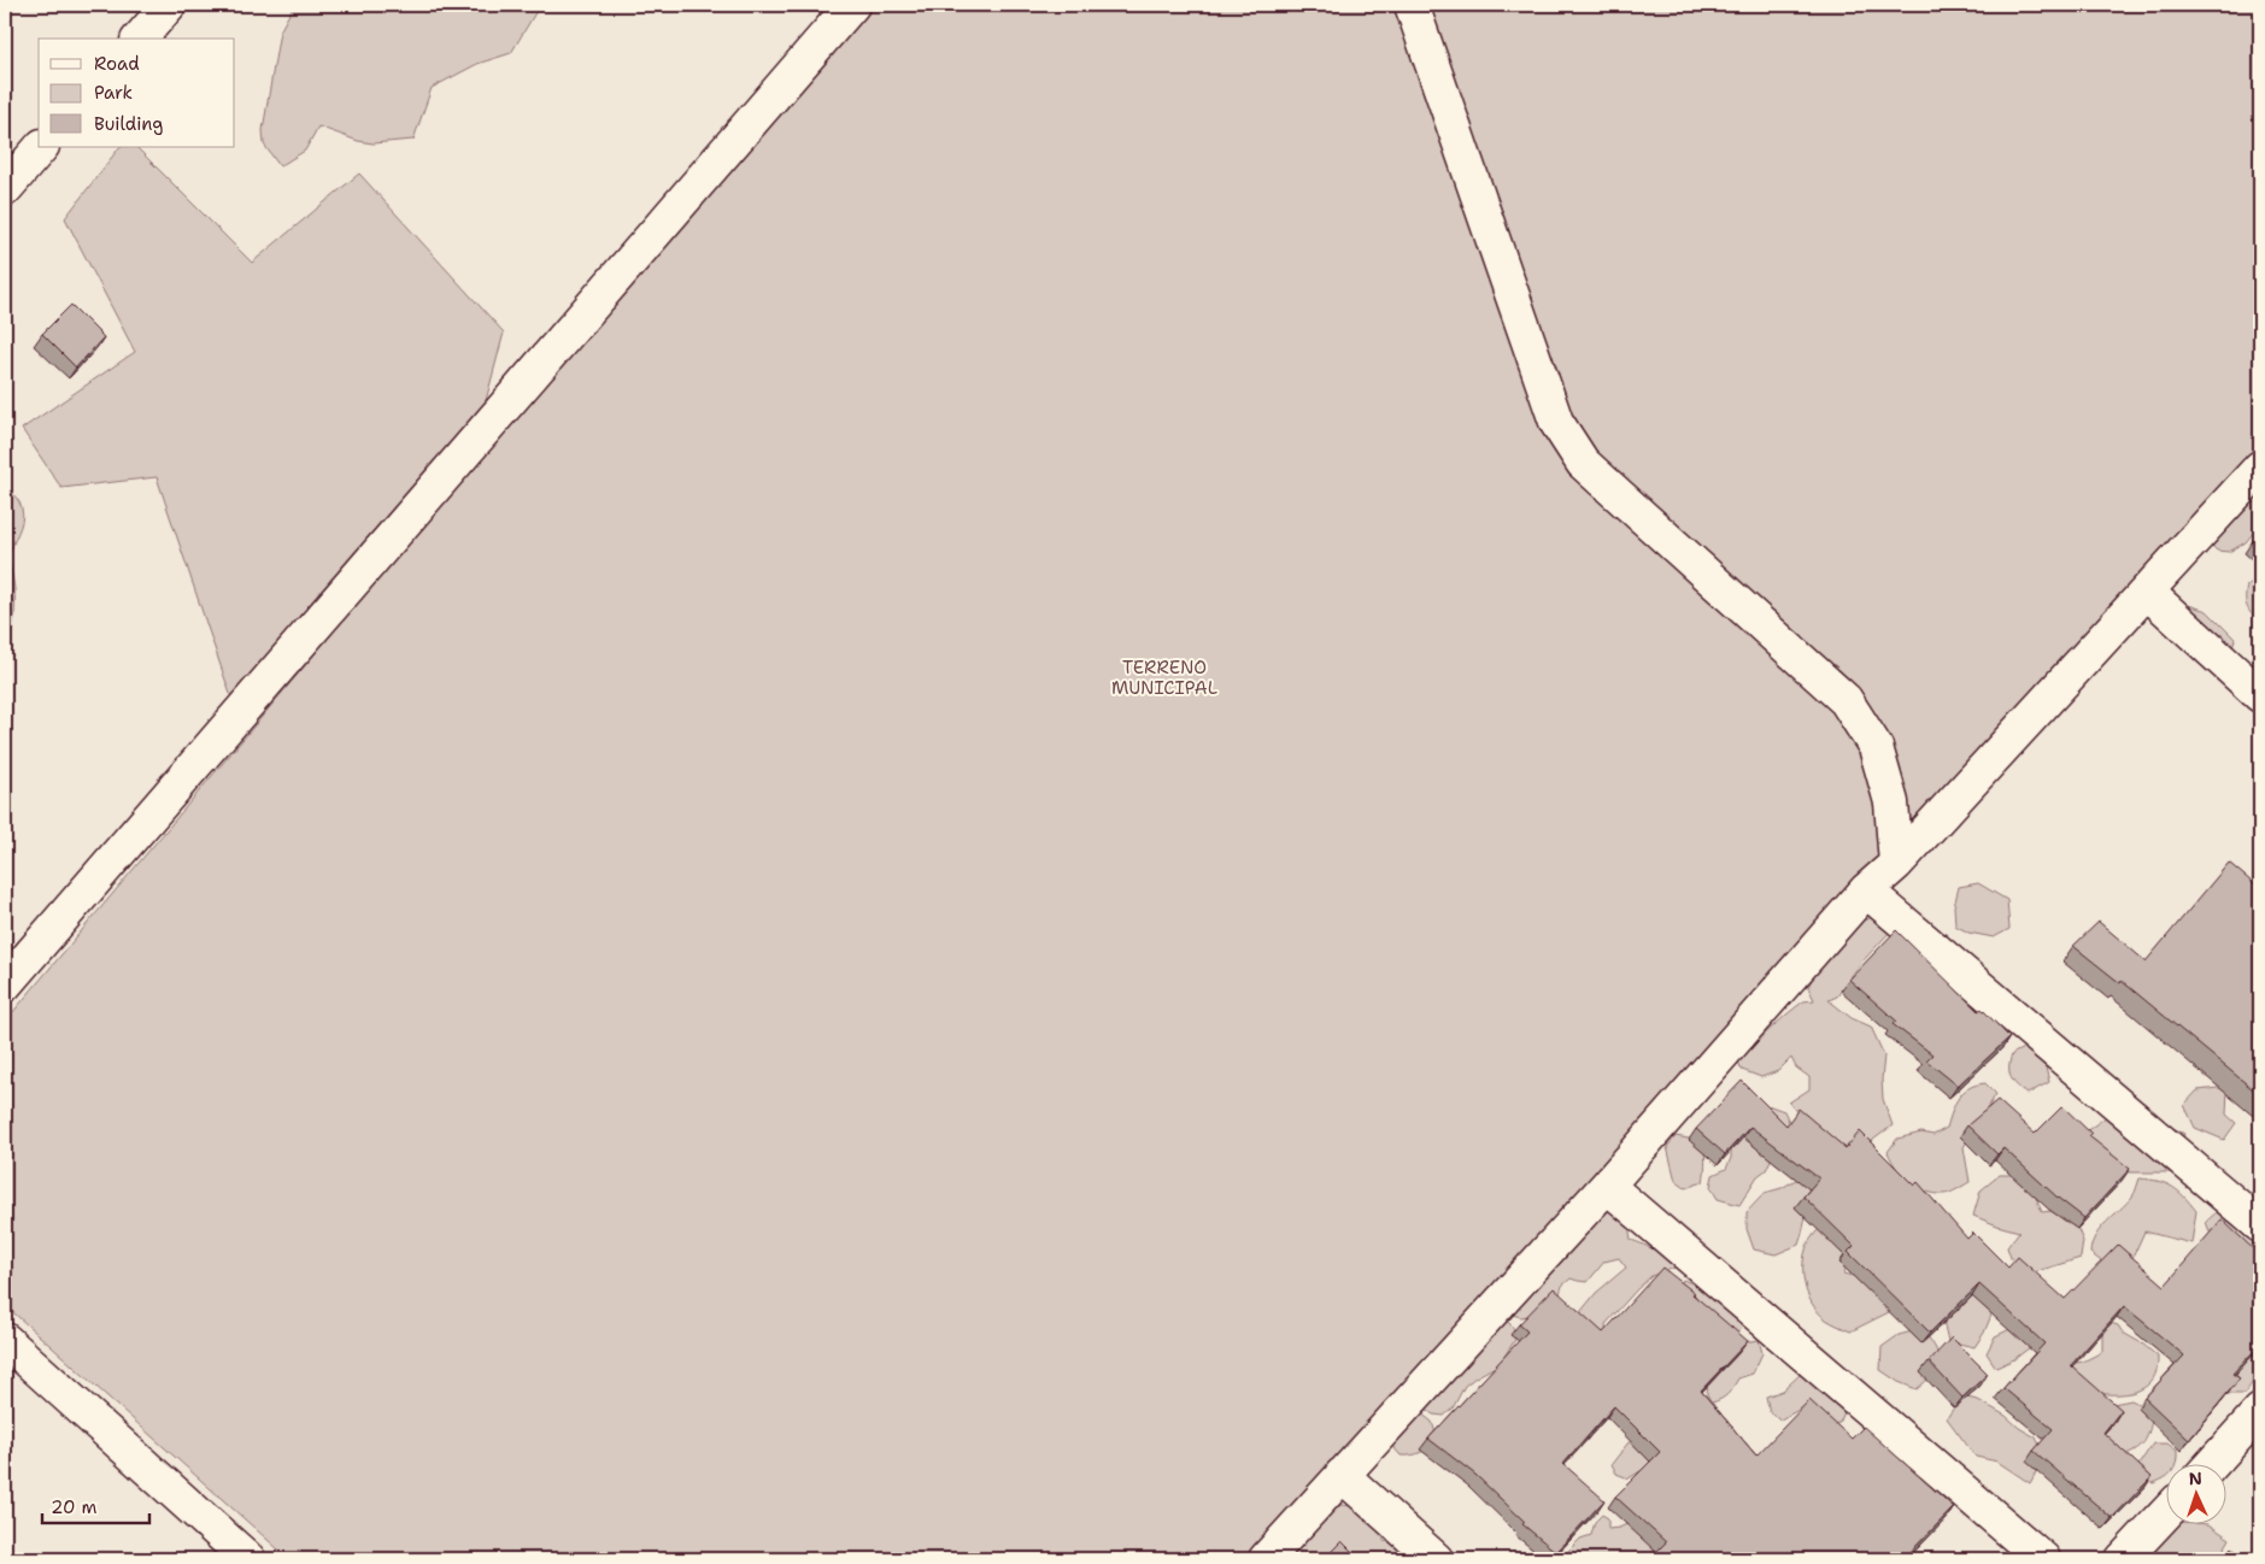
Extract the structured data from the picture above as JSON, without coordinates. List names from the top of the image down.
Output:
{
  "parks": ["TERRENO MUNICIPAL"],
  "legend": ["Road", "Park", "Building"],
  "scale_bar": "20 m",
  "north": "top"
}
